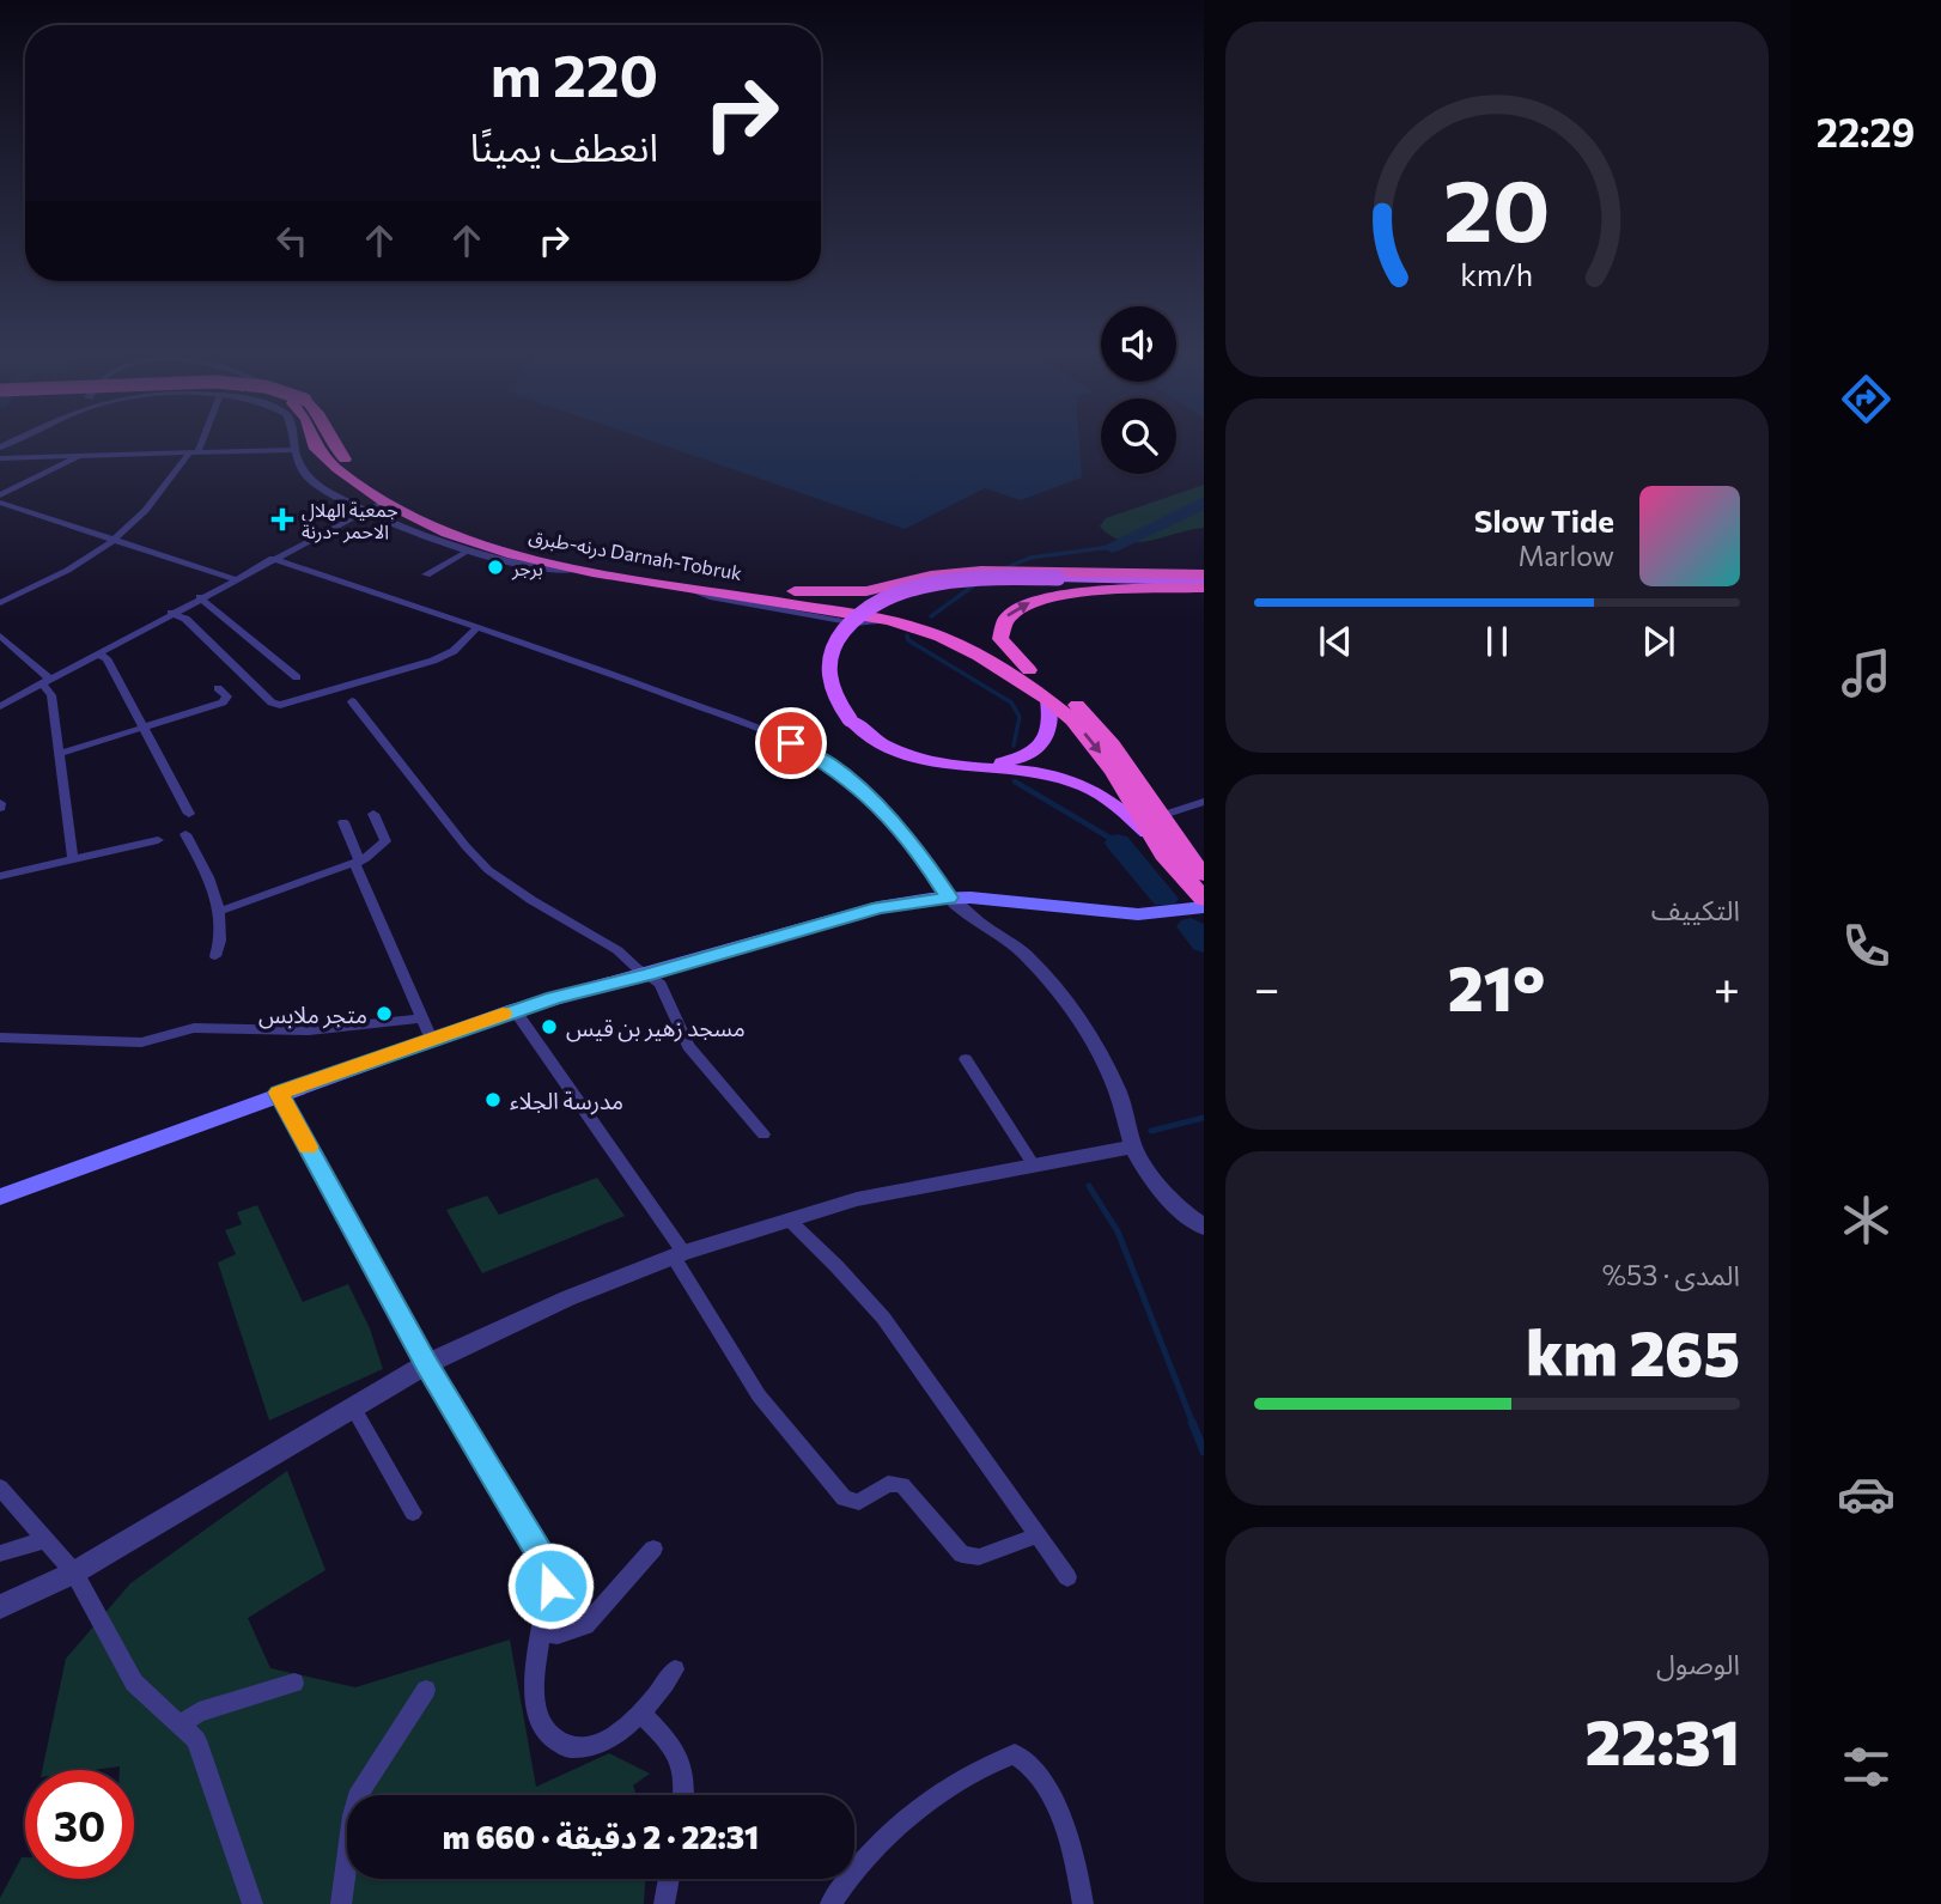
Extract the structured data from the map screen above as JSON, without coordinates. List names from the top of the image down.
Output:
{
  "streets": {
    "highway": ["درنه-طبرق Darnah-Tobruk"]
  },
  "places": {
    "health": ["جمعية الهلال الاحمر -درنة"],
    "other": [
      "برجر",
      "متجر ملابس",
      "مسجد زهير بن قيس",
      "مدرسة الجلاء"
    ]
  },
  "page": {
    "tabs": "22:29",
    "turn": ["220 m", "انعطف يمينًا"],
    "song": ["Slow Tide", "Marlow"],
    "tile": [
      "التكييف",
      ["المدى · 53%", "265 km"],
      ["الوصول", "22:31"]
    ],
    "heat": ["−", "21°", "+"],
    "limit": "30",
    "trip": "22:31 · 2 دقيقة · 660 m",
    "gauge": ["20", "km/h"]
  }
}
